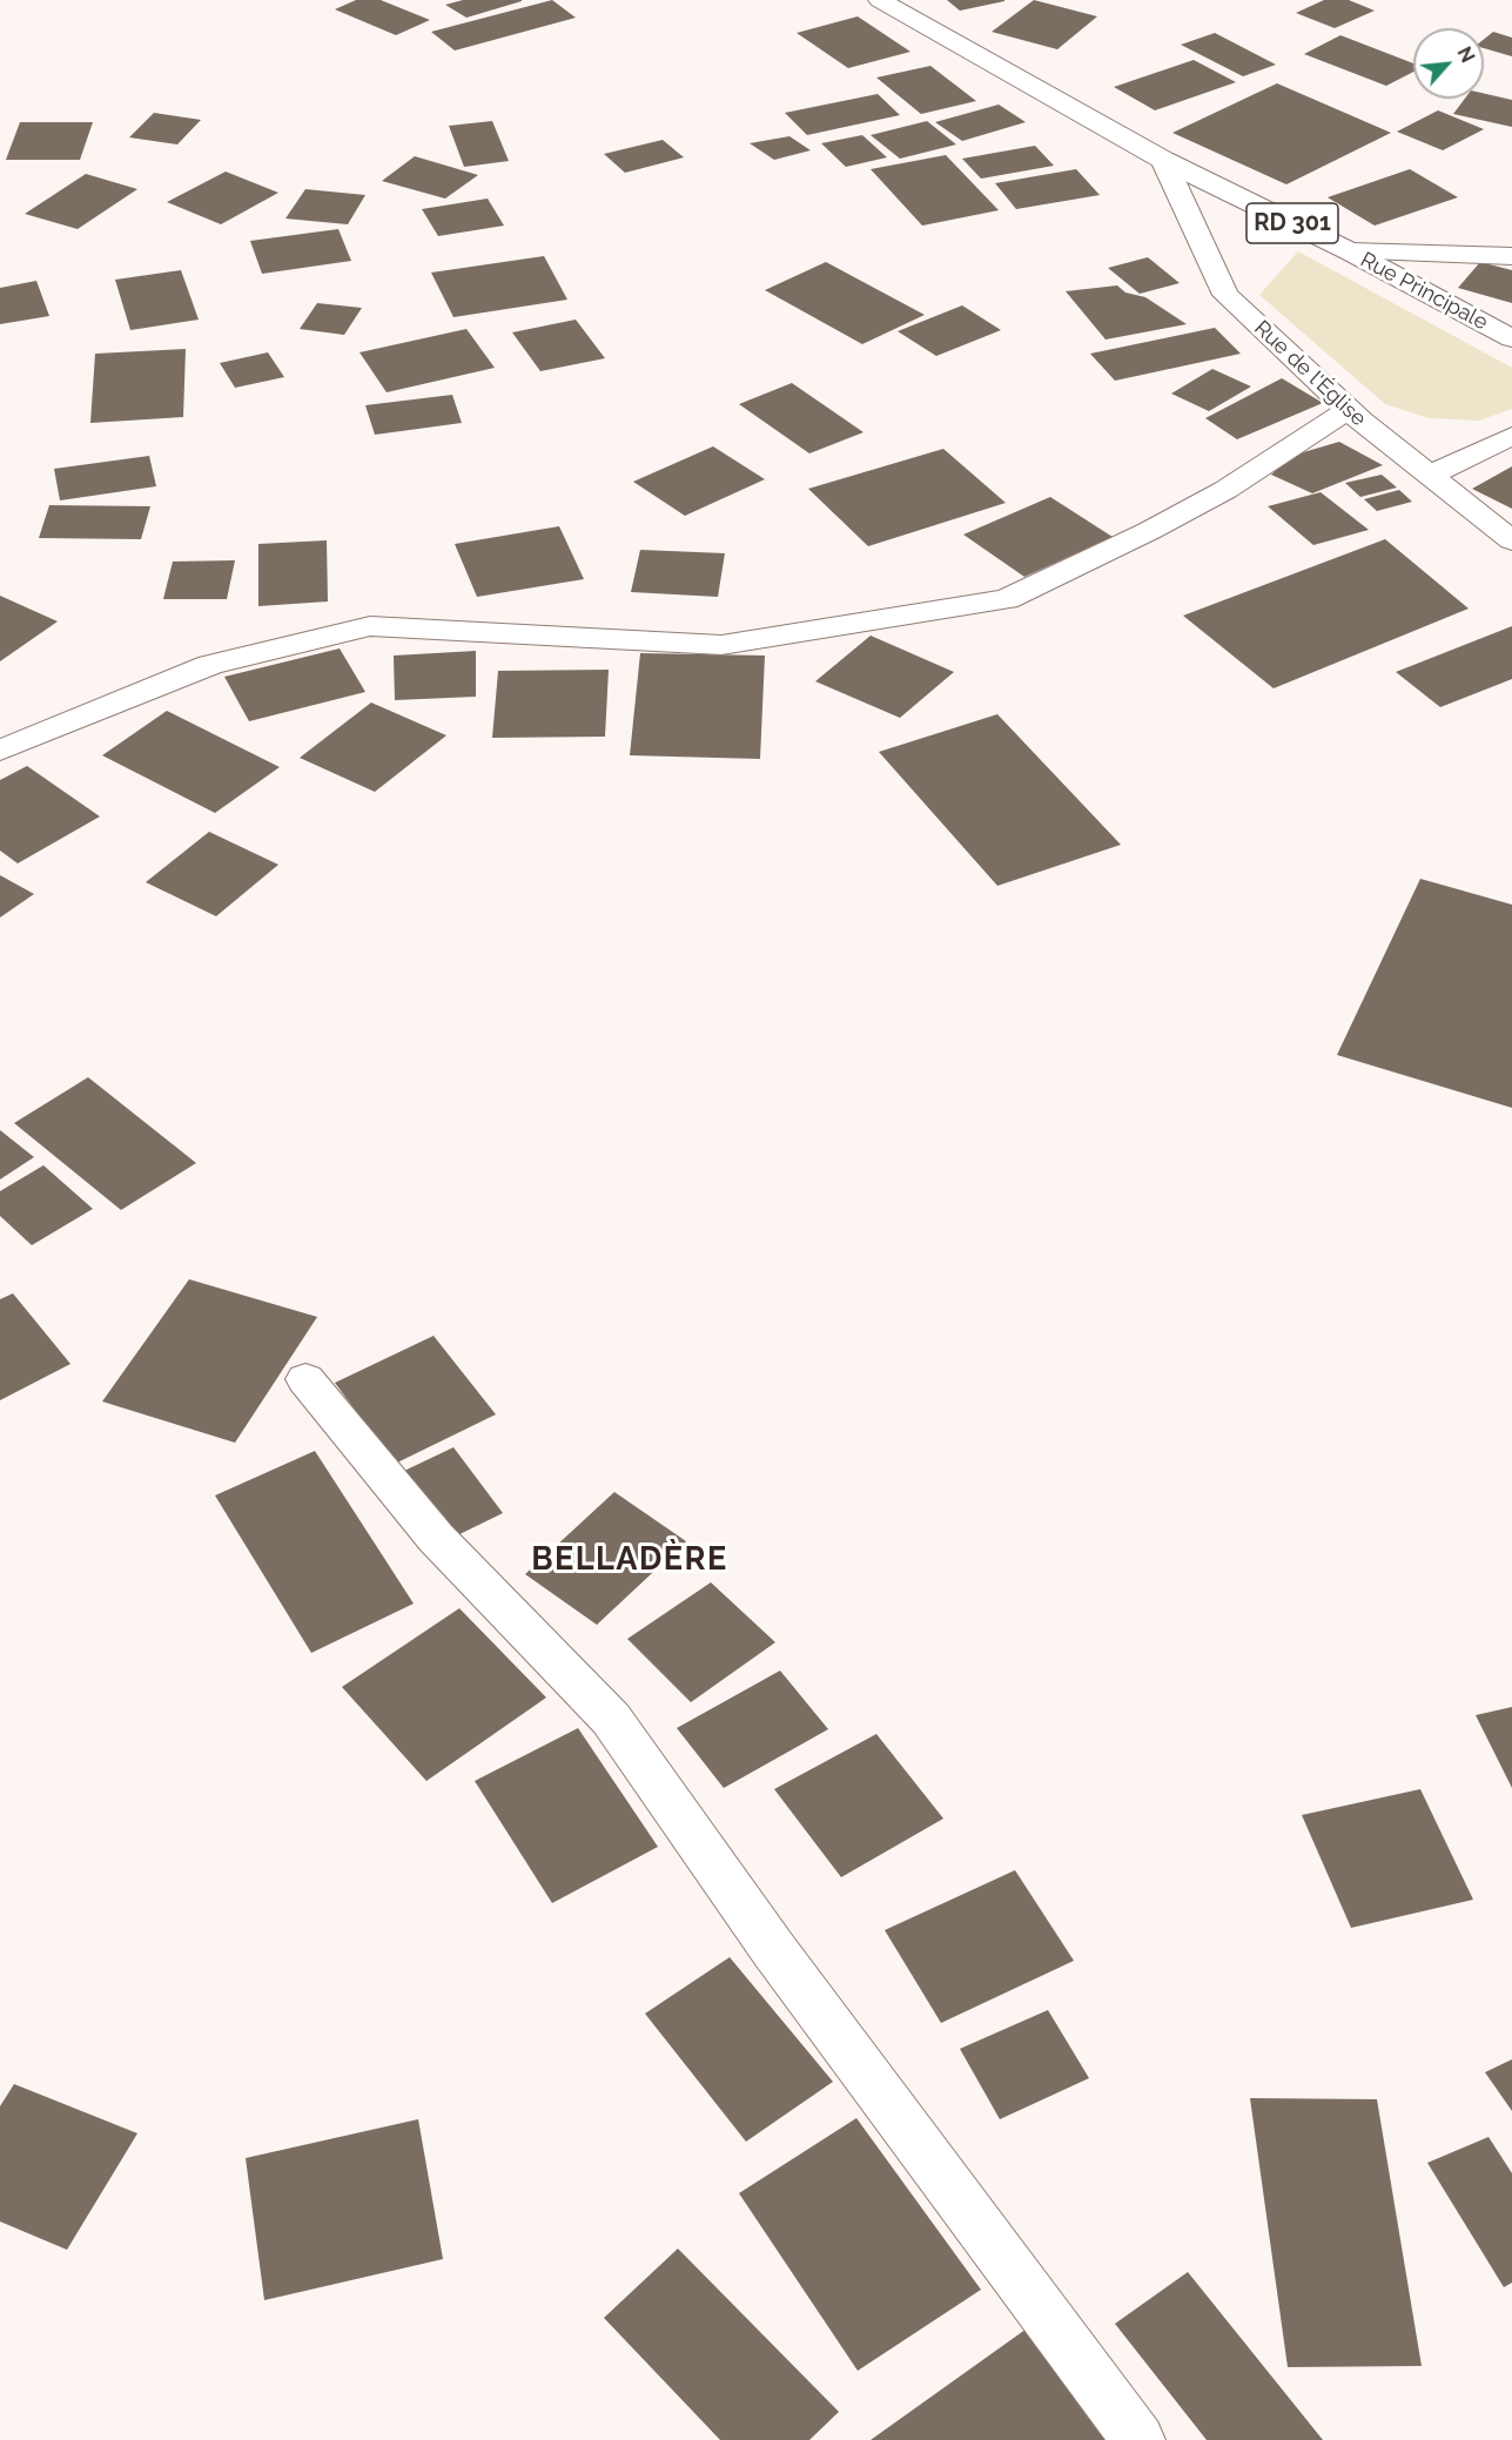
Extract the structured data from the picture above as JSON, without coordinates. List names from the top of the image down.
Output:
{
  "streets": {
    "street": ["RD 301", "Rue Principale", "Rue de l'Église"]
  },
  "crossings": [
    ["Rue Principale", "Rue de l'Église"]
  ],
  "districts": ["BELLADÈRE"],
  "north": "top right"
}
